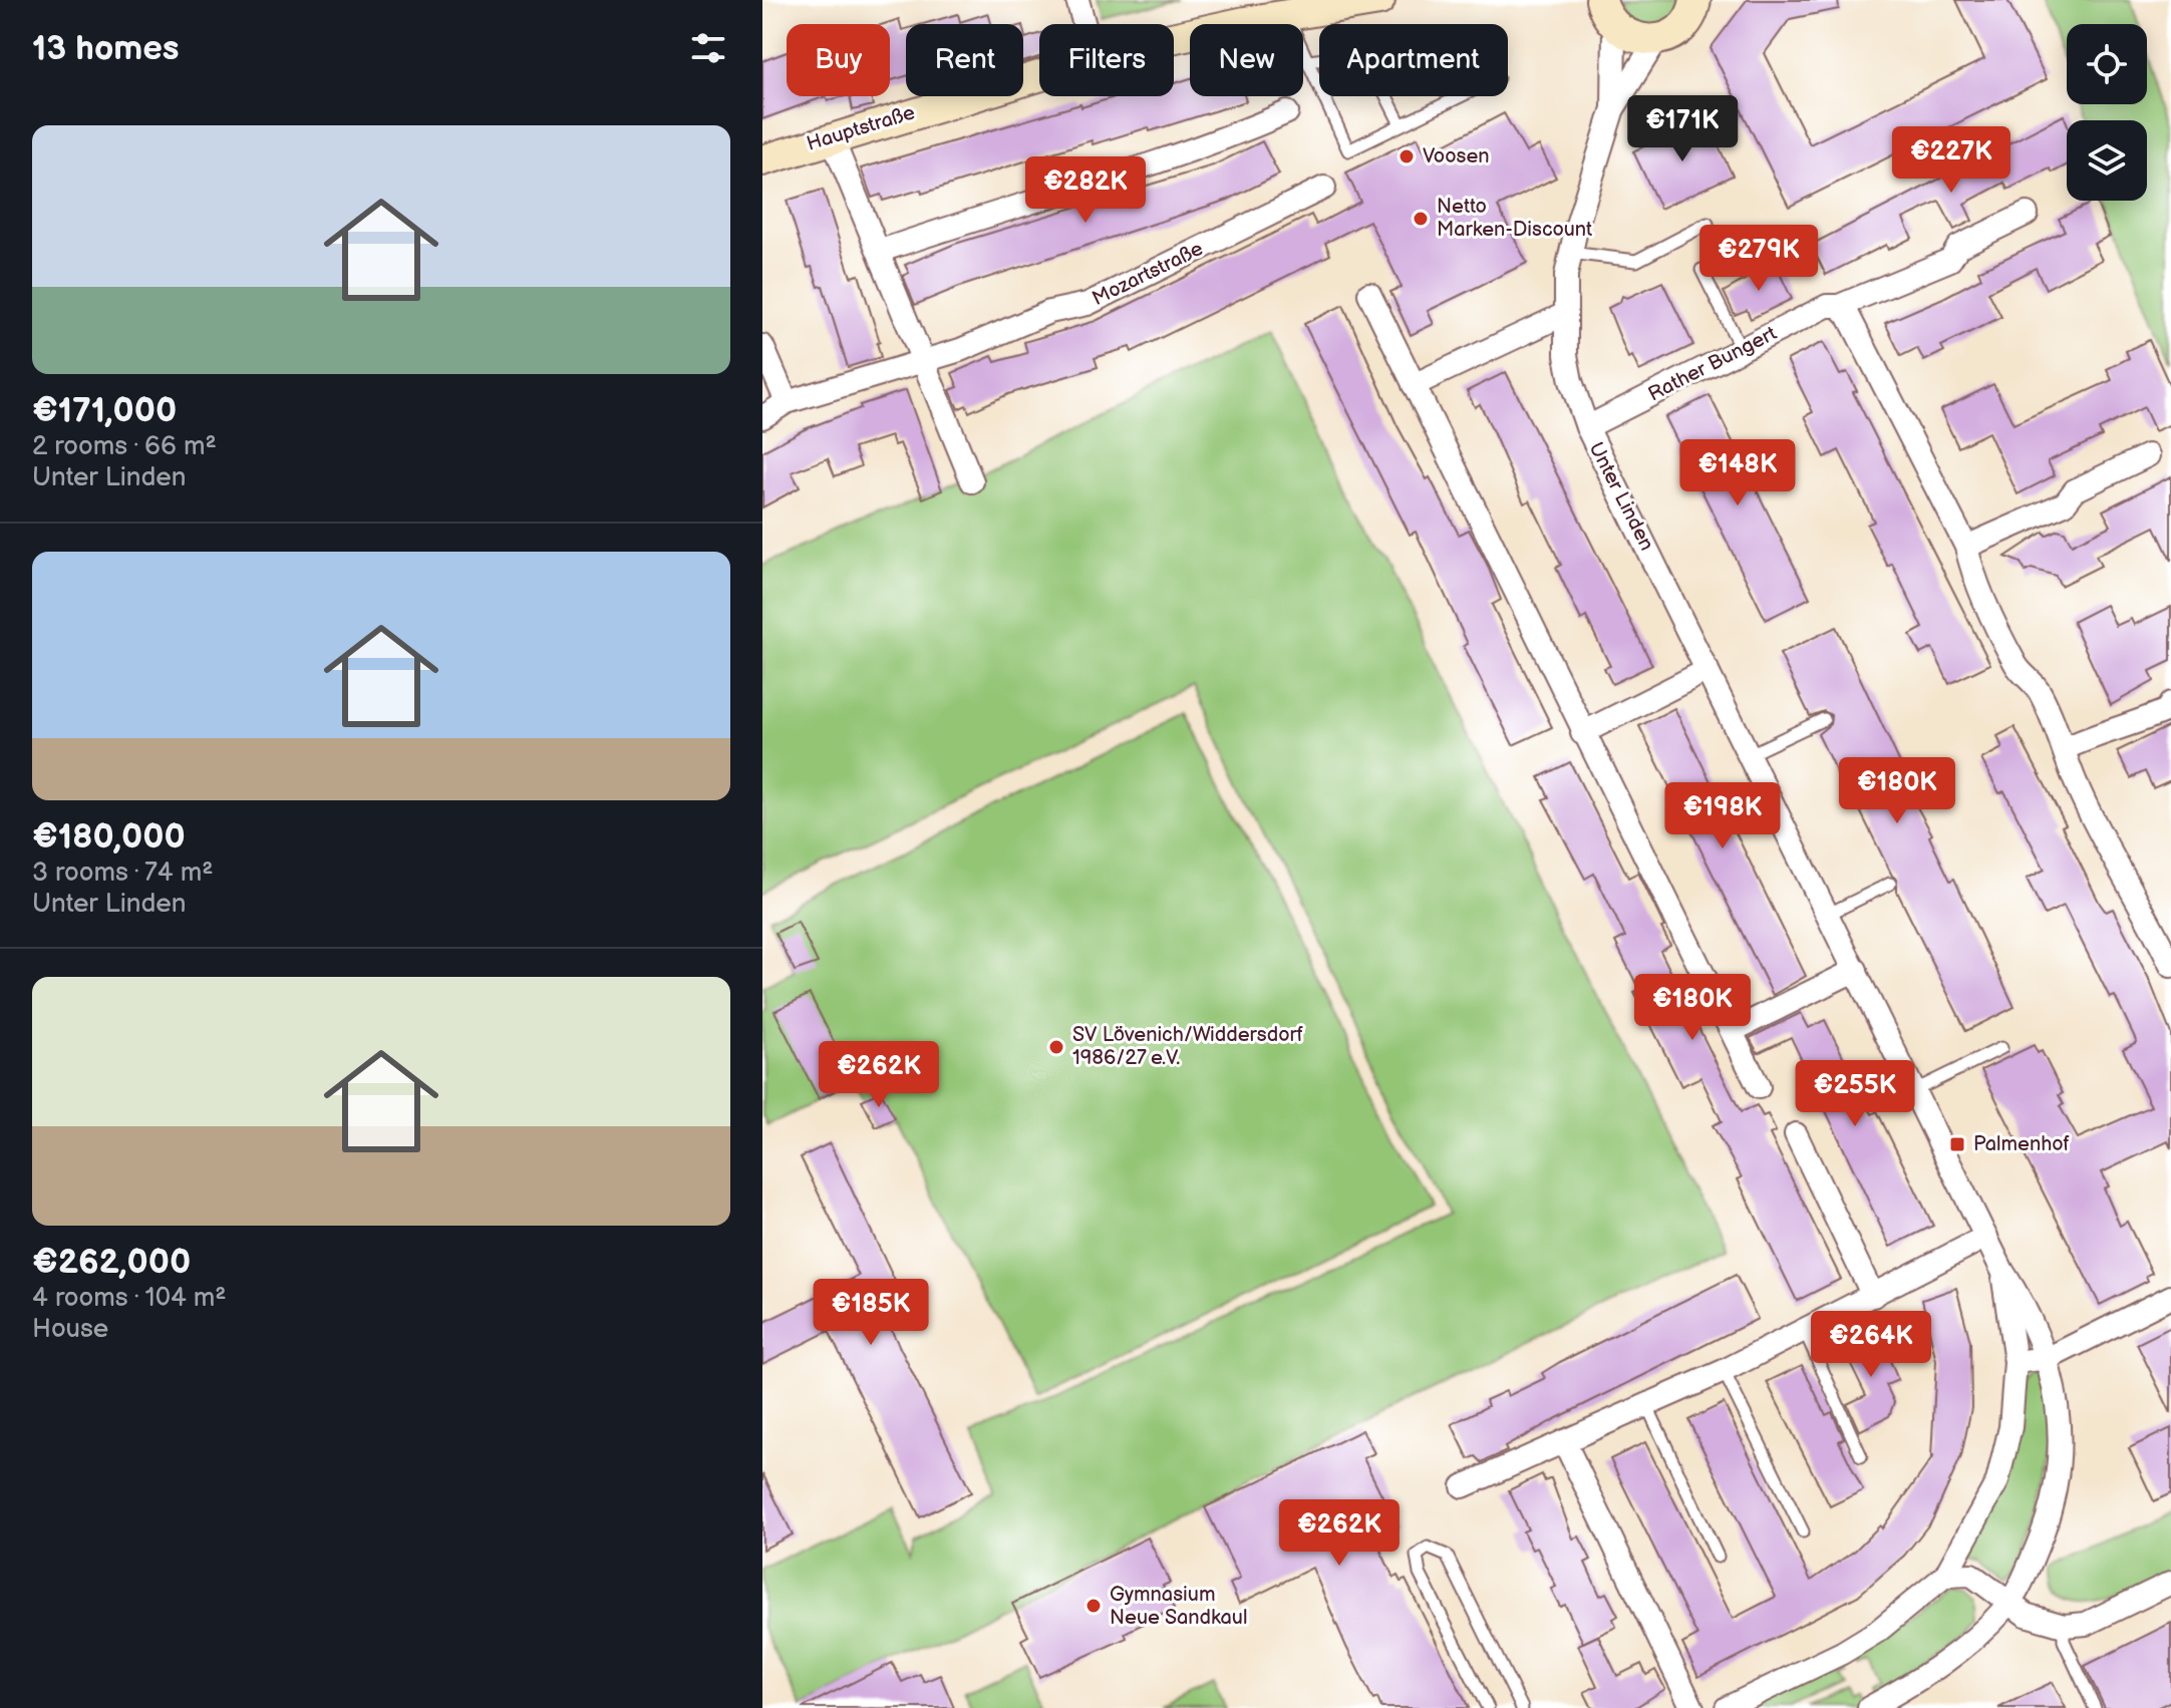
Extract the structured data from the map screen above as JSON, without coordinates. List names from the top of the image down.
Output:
{
  "streets": {
    "street": [
      "Hauptstraße",
      "Mozartstraße",
      "Rather Bungert",
      "Unter Linden"
    ]
  },
  "crossings": [
    ["Rather Bungert", "Unter Linden"]
  ],
  "places": {
    "other": [
      "Voosen",
      "Netto Marken-Discount",
      "SV Lövenich/Widdersdorf 1986/27 e.V.",
      "Gymnasium Neue Sandkaul"
    ],
    "transit": ["Palmenhof"]
  },
  "page": {
    "heading": "13 homes",
    "chip": [
      "Buy",
      "Rent",
      "Filters",
      "New",
      "Apartment"
    ],
    "price": [
      "€171K",
      "€227K",
      "€282K",
      "€279K",
      "€148K",
      "€180K",
      "€198K",
      "€180K",
      "€262K",
      "€255K",
      "€185K",
      "€264K",
      "€262K"
    ],
    "list": [
      {
        "name": "€171,000",
        "note": "2 rooms · 66 m² · Unter Linden"
      },
      {
        "name": "€180,000",
        "note": "3 rooms · 74 m² · Unter Linden"
      },
      {
        "name": "€262,000",
        "note": "4 rooms · 104 m² · House"
      }
    ]
  }
}
